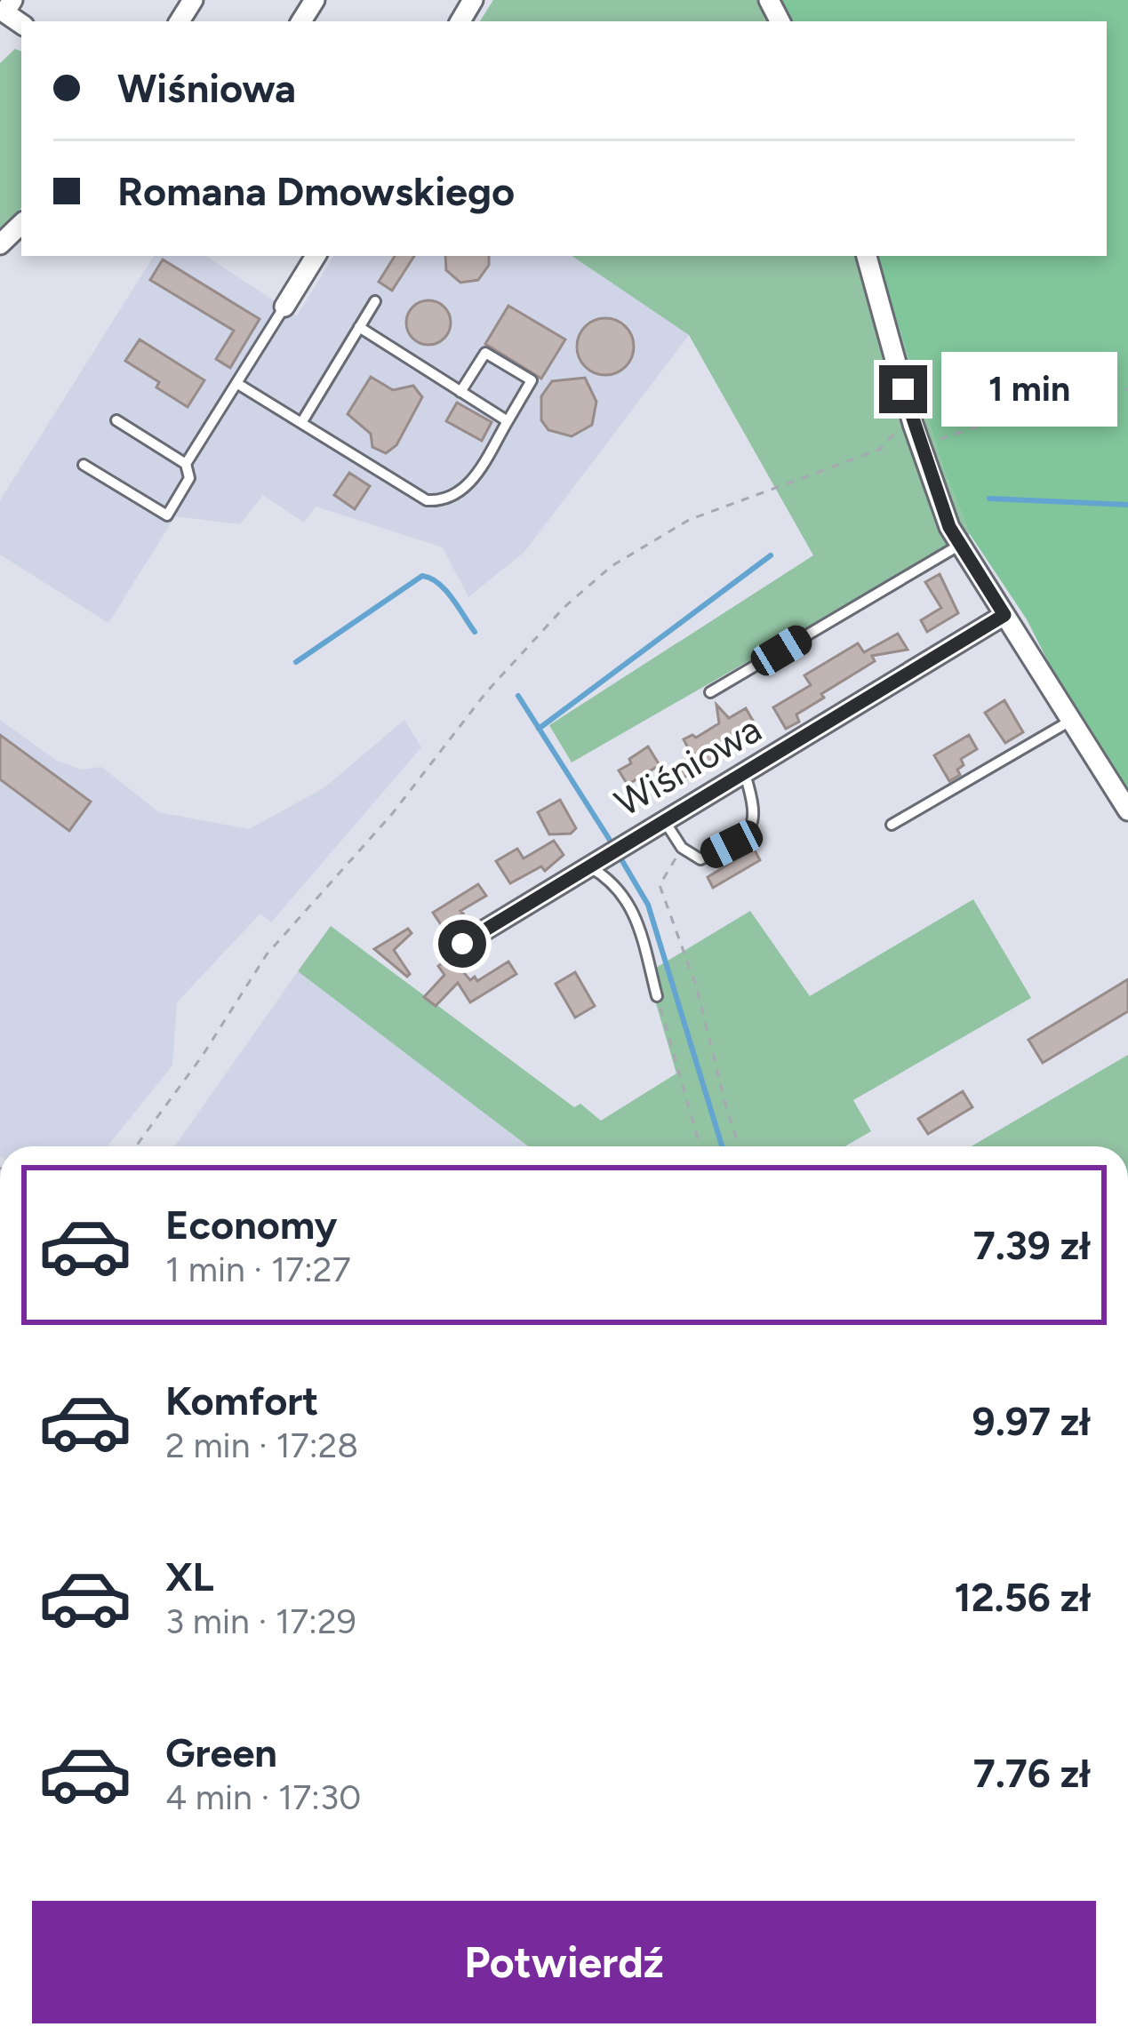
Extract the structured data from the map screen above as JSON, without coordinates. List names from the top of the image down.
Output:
{
  "streets": {
    "street": ["Wiśniowa"]
  },
  "page": {
    "banner": ["Wiśniowa", "Romana Dmowskiego"],
    "bubble": "1 min",
    "list": [
      {
        "name": "Economy",
        "note": "1 min · 17:27",
        "value": "7.39 zł"
      },
      {
        "name": "Komfort",
        "note": "2 min · 17:28",
        "value": "9.97 zł"
      },
      {
        "name": "XL",
        "note": "3 min · 17:29",
        "value": "12.56 zł"
      },
      {
        "name": "Green",
        "note": "4 min · 17:30",
        "value": "7.76 zł"
      }
    ],
    "buttons": "Potwierdź"
  }
}
